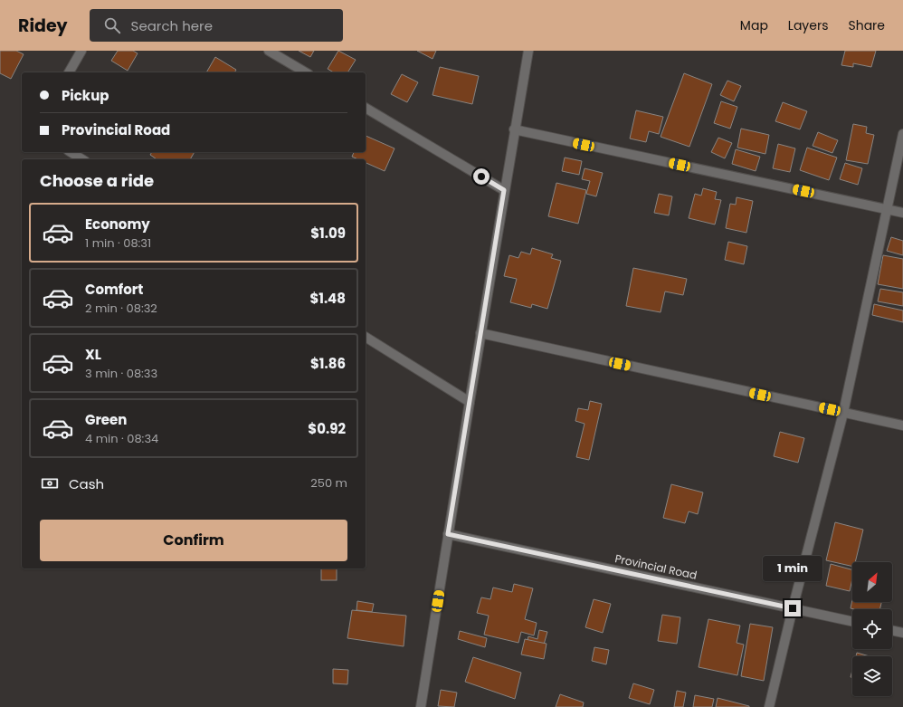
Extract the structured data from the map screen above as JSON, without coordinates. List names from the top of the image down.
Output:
{
  "streets": {
    "street": ["Provincial Road"]
  },
  "north": "top right",
  "page": {
    "header": "Ridey",
    "search": "Search here",
    "nav": ["Map", "Layers", "Share"],
    "banner": ["Pickup", "Provincial Road"],
    "heading": "Choose a ride",
    "list": [
      {
        "name": "Economy",
        "note": "1 min · 08:31",
        "value": "$1.09"
      },
      {
        "name": "Comfort",
        "note": "2 min · 08:32",
        "value": "$1.48"
      },
      {
        "name": "XL",
        "note": "3 min · 08:33",
        "value": "$1.86"
      },
      {
        "name": "Green",
        "note": "4 min · 08:34",
        "value": "$0.92"
      }
    ],
    "pay": ["Cash", "250 m"],
    "buttons": "Confirm",
    "bubble": "1 min"
  }
}
